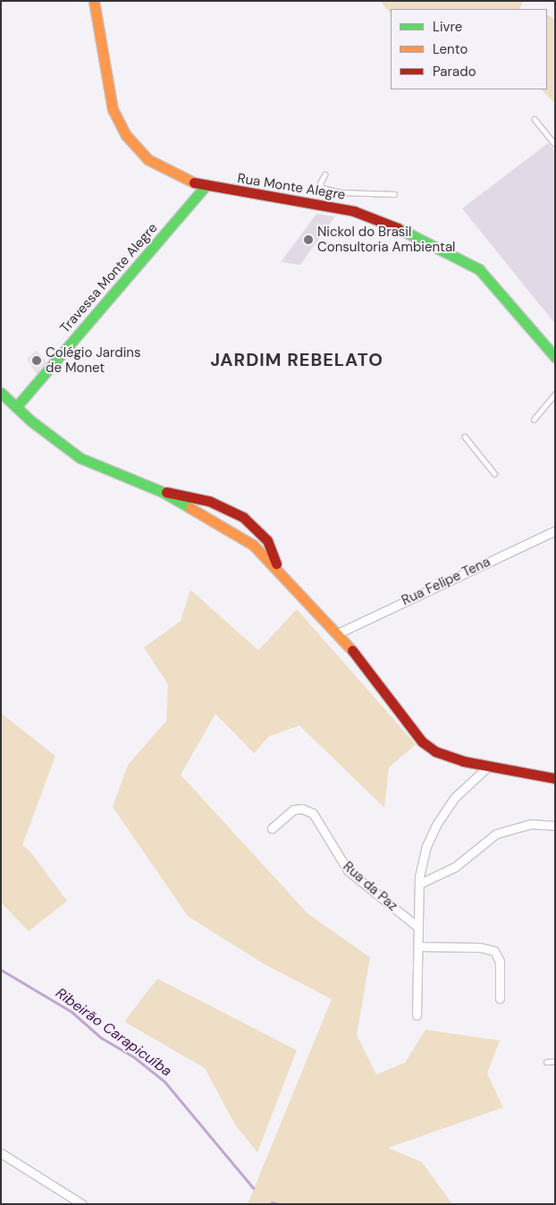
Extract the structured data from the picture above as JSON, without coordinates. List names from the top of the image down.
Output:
{
  "streets": {
    "street": [
      "Rua Monte Alegre",
      "Travessa Monte Alegre",
      "Rua Felipe Tena",
      "Rua da Paz"
    ]
  },
  "crossings": [
    ["Rua Monte Alegre", "Travessa Monte Alegre"]
  ],
  "districts": ["JARDIM REBELATO"],
  "water": ["Ribeirão Carapicuíba"],
  "places": ["Nickol do Brasil Consultoria Ambiental", "Colégio Jardins de Monet"],
  "legend": ["Livre", "Lento", "Parado"]
}
